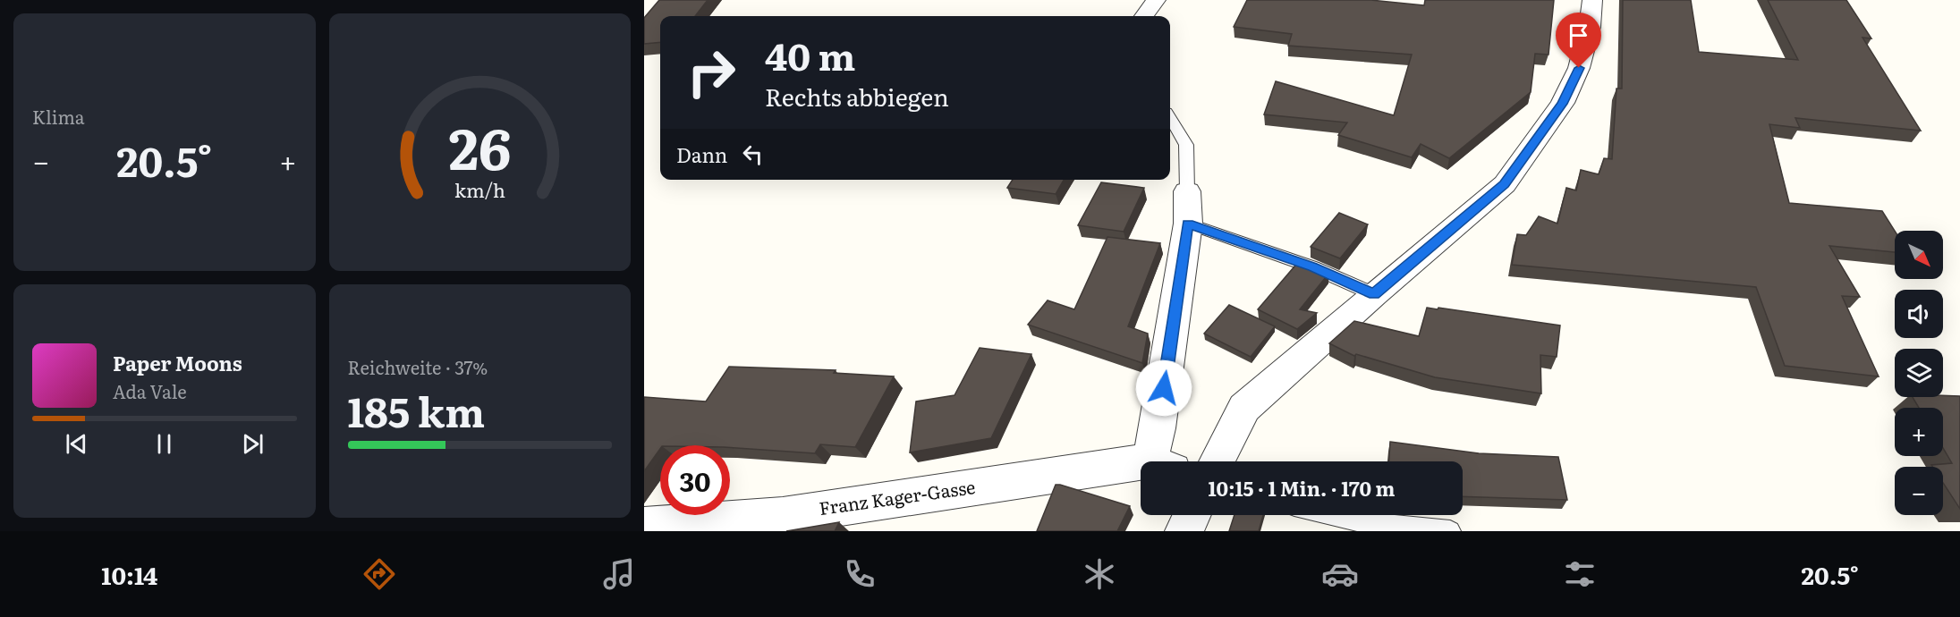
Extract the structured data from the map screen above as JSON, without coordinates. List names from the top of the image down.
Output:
{
  "streets": {
    "street": ["Franz Kager-Gasse"]
  },
  "north": "bottom right",
  "page": {
    "tile": [
      "Klima",
      ["Reichweite · 37%", "185 km"]
    ],
    "turn": ["40 m", "Rechts abbiegen"],
    "then": "Dann",
    "heat": ["−", "20.5°", "+"],
    "map_buttons": ["+", "−"],
    "song": ["Paper Moons", "Ada Vale"],
    "limit": "30",
    "trip": "10:15 · 1 Min. · 170 m",
    "tabs": ["10:14", "20.5°"],
    "gauge": ["26", "km/h"]
  }
}
